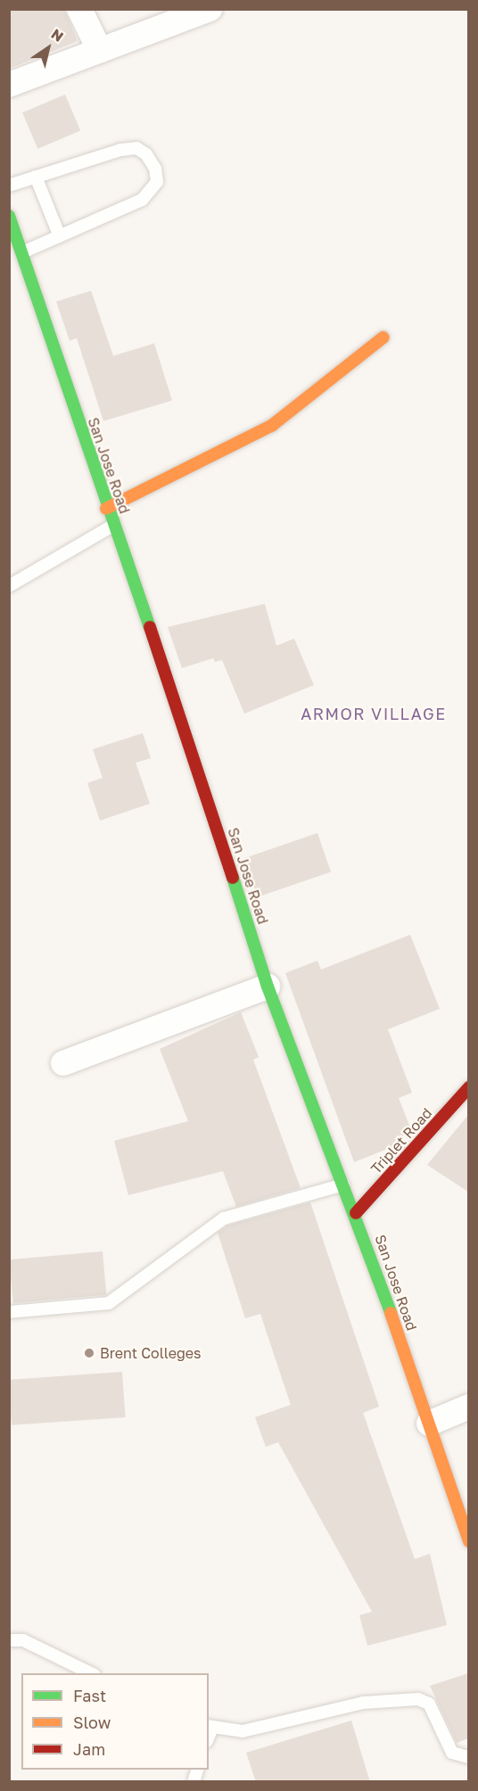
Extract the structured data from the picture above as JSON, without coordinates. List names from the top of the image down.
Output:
{
  "streets": {
    "main road": ["San Jose Road", "Triplet Road"]
  },
  "crossings": [
    ["San Jose Road", "Triplet Road"]
  ],
  "districts": ["ARMOR VILLAGE"],
  "places": ["Brent Colleges"],
  "legend": ["Fast", "Slow", "Jam"],
  "north": "top right"
}
